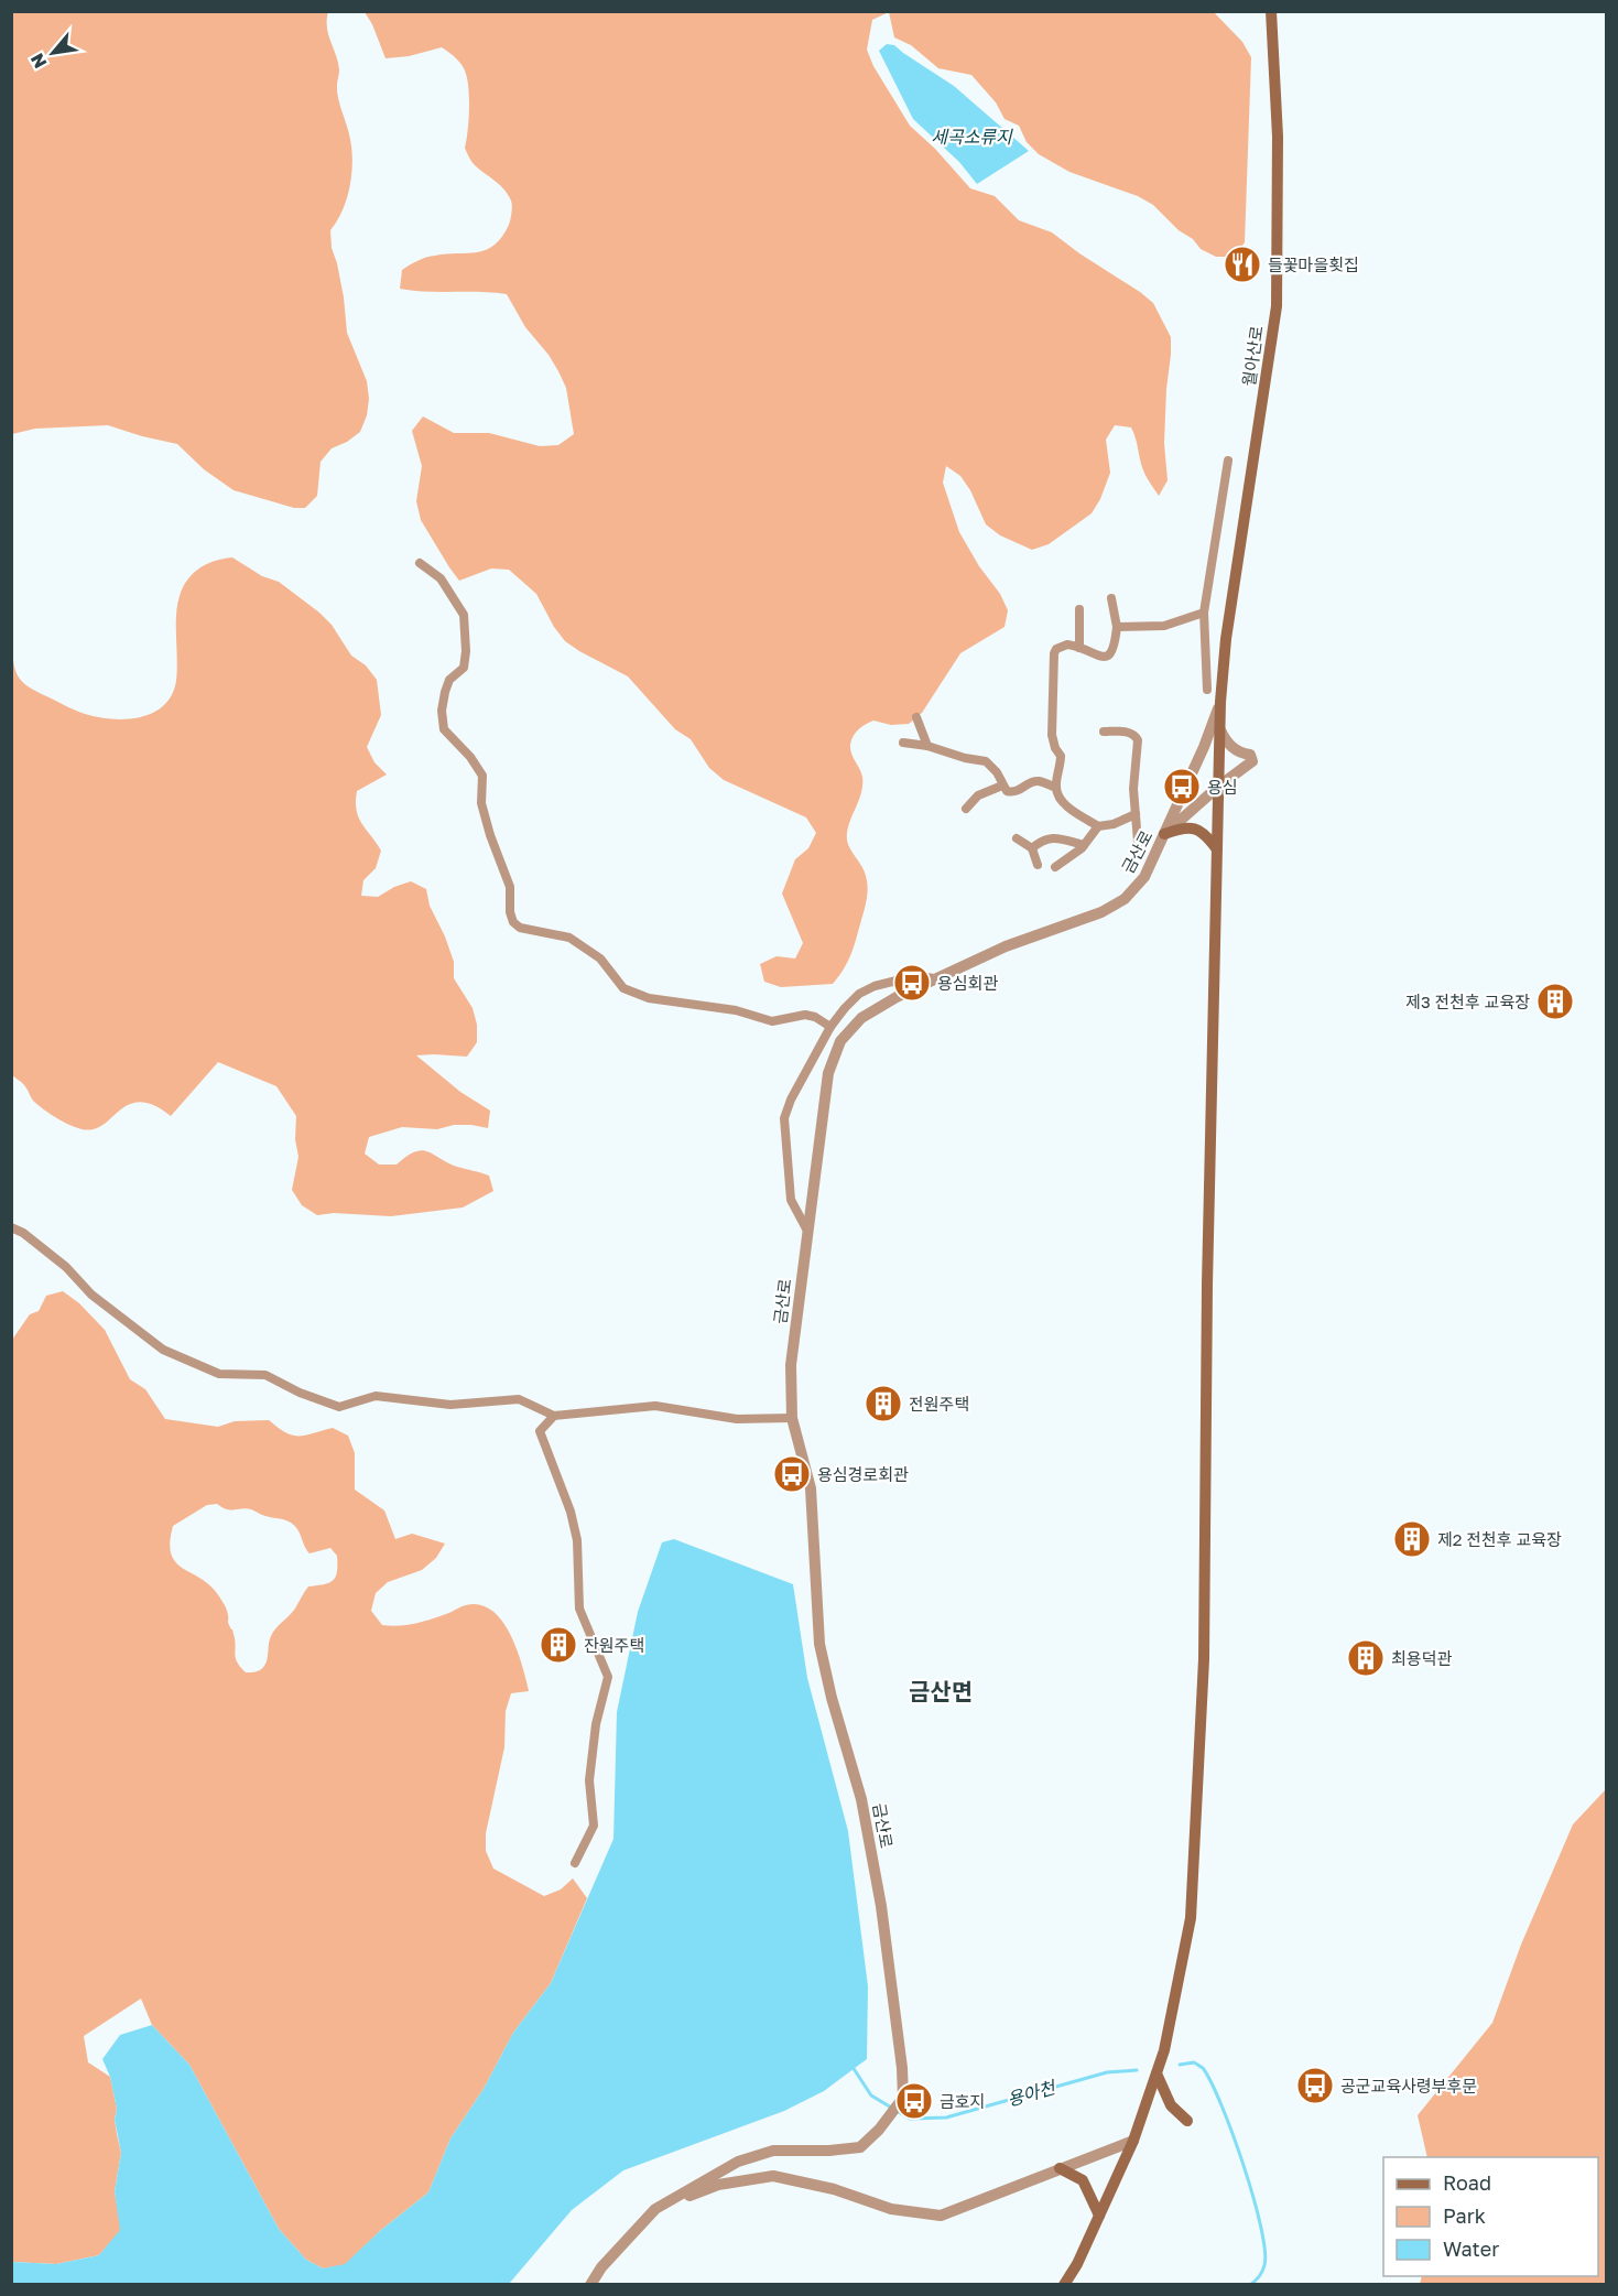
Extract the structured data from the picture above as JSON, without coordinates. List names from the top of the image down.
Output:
{
  "streets": {
    "main road": ["월아산로"],
    "street": ["금산로"]
  },
  "crossings": [
    ["월아산로", "금산로"]
  ],
  "districts": ["금산면"],
  "water": ["세곡소류지", "용아천"],
  "places": {
    "restaurant": ["들꽃마을횟집"],
    "bus stop": [
      "용심",
      "용심회관",
      "용심경로회관",
      "공군교육사령부후문",
      "금호지"
    ],
    "building": [
      "제3 전천후 교육장",
      "전원주택",
      "제2 전천후 교육장",
      "잔원주택",
      "최용덕관"
    ]
  },
  "legend": ["Road", "Park", "Water"],
  "north": "bottom left"
}
